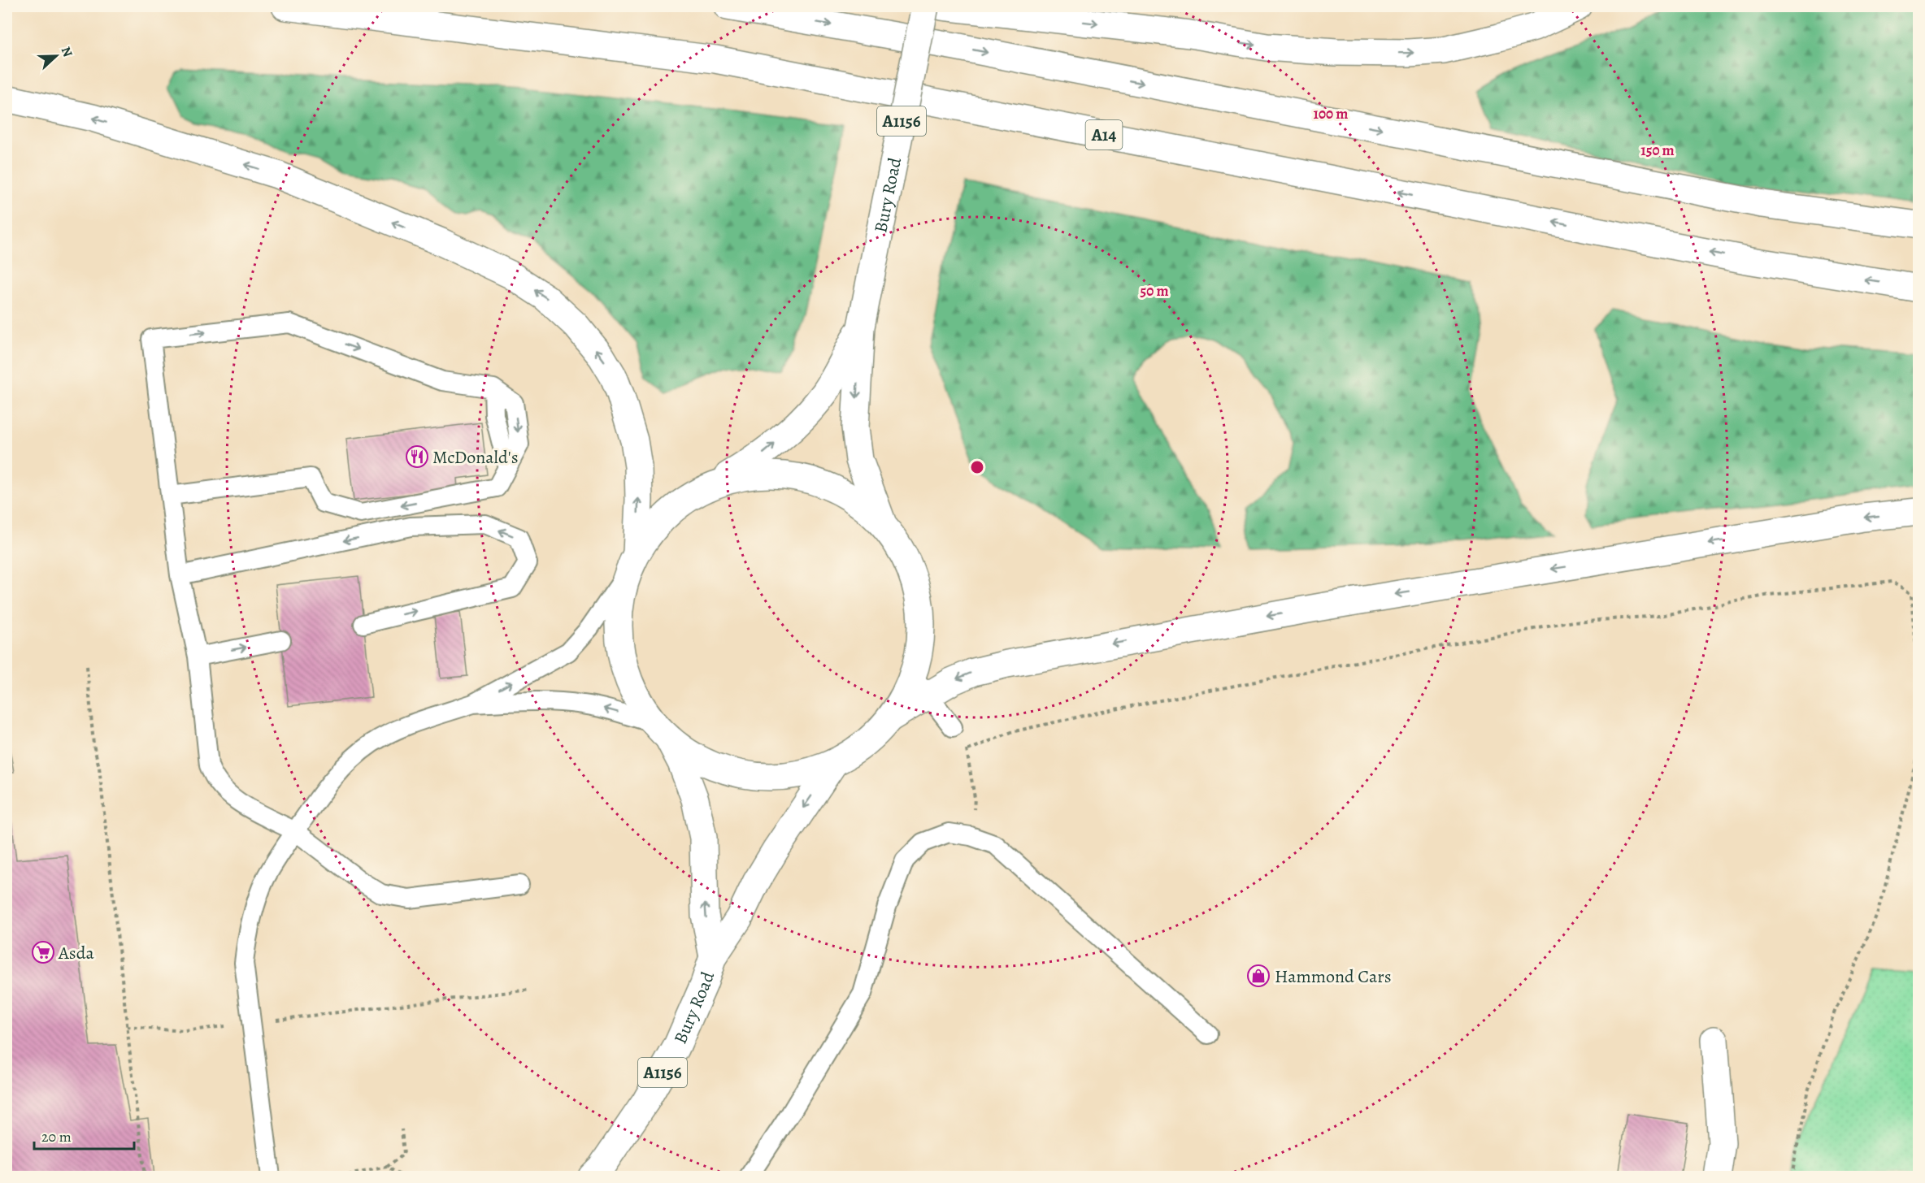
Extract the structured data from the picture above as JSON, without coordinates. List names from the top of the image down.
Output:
{
  "streets": {
    "main road": ["A1156", "A14", "Bury Road"]
  },
  "places": {
    "restaurant": ["McDonald's"],
    "supermarket": ["Asda"],
    "shop": ["Hammond Cars"]
  },
  "scale_bar": "20 m",
  "north": "right",
  "rings": ["100 m", "150 m", "50 m"]
}
